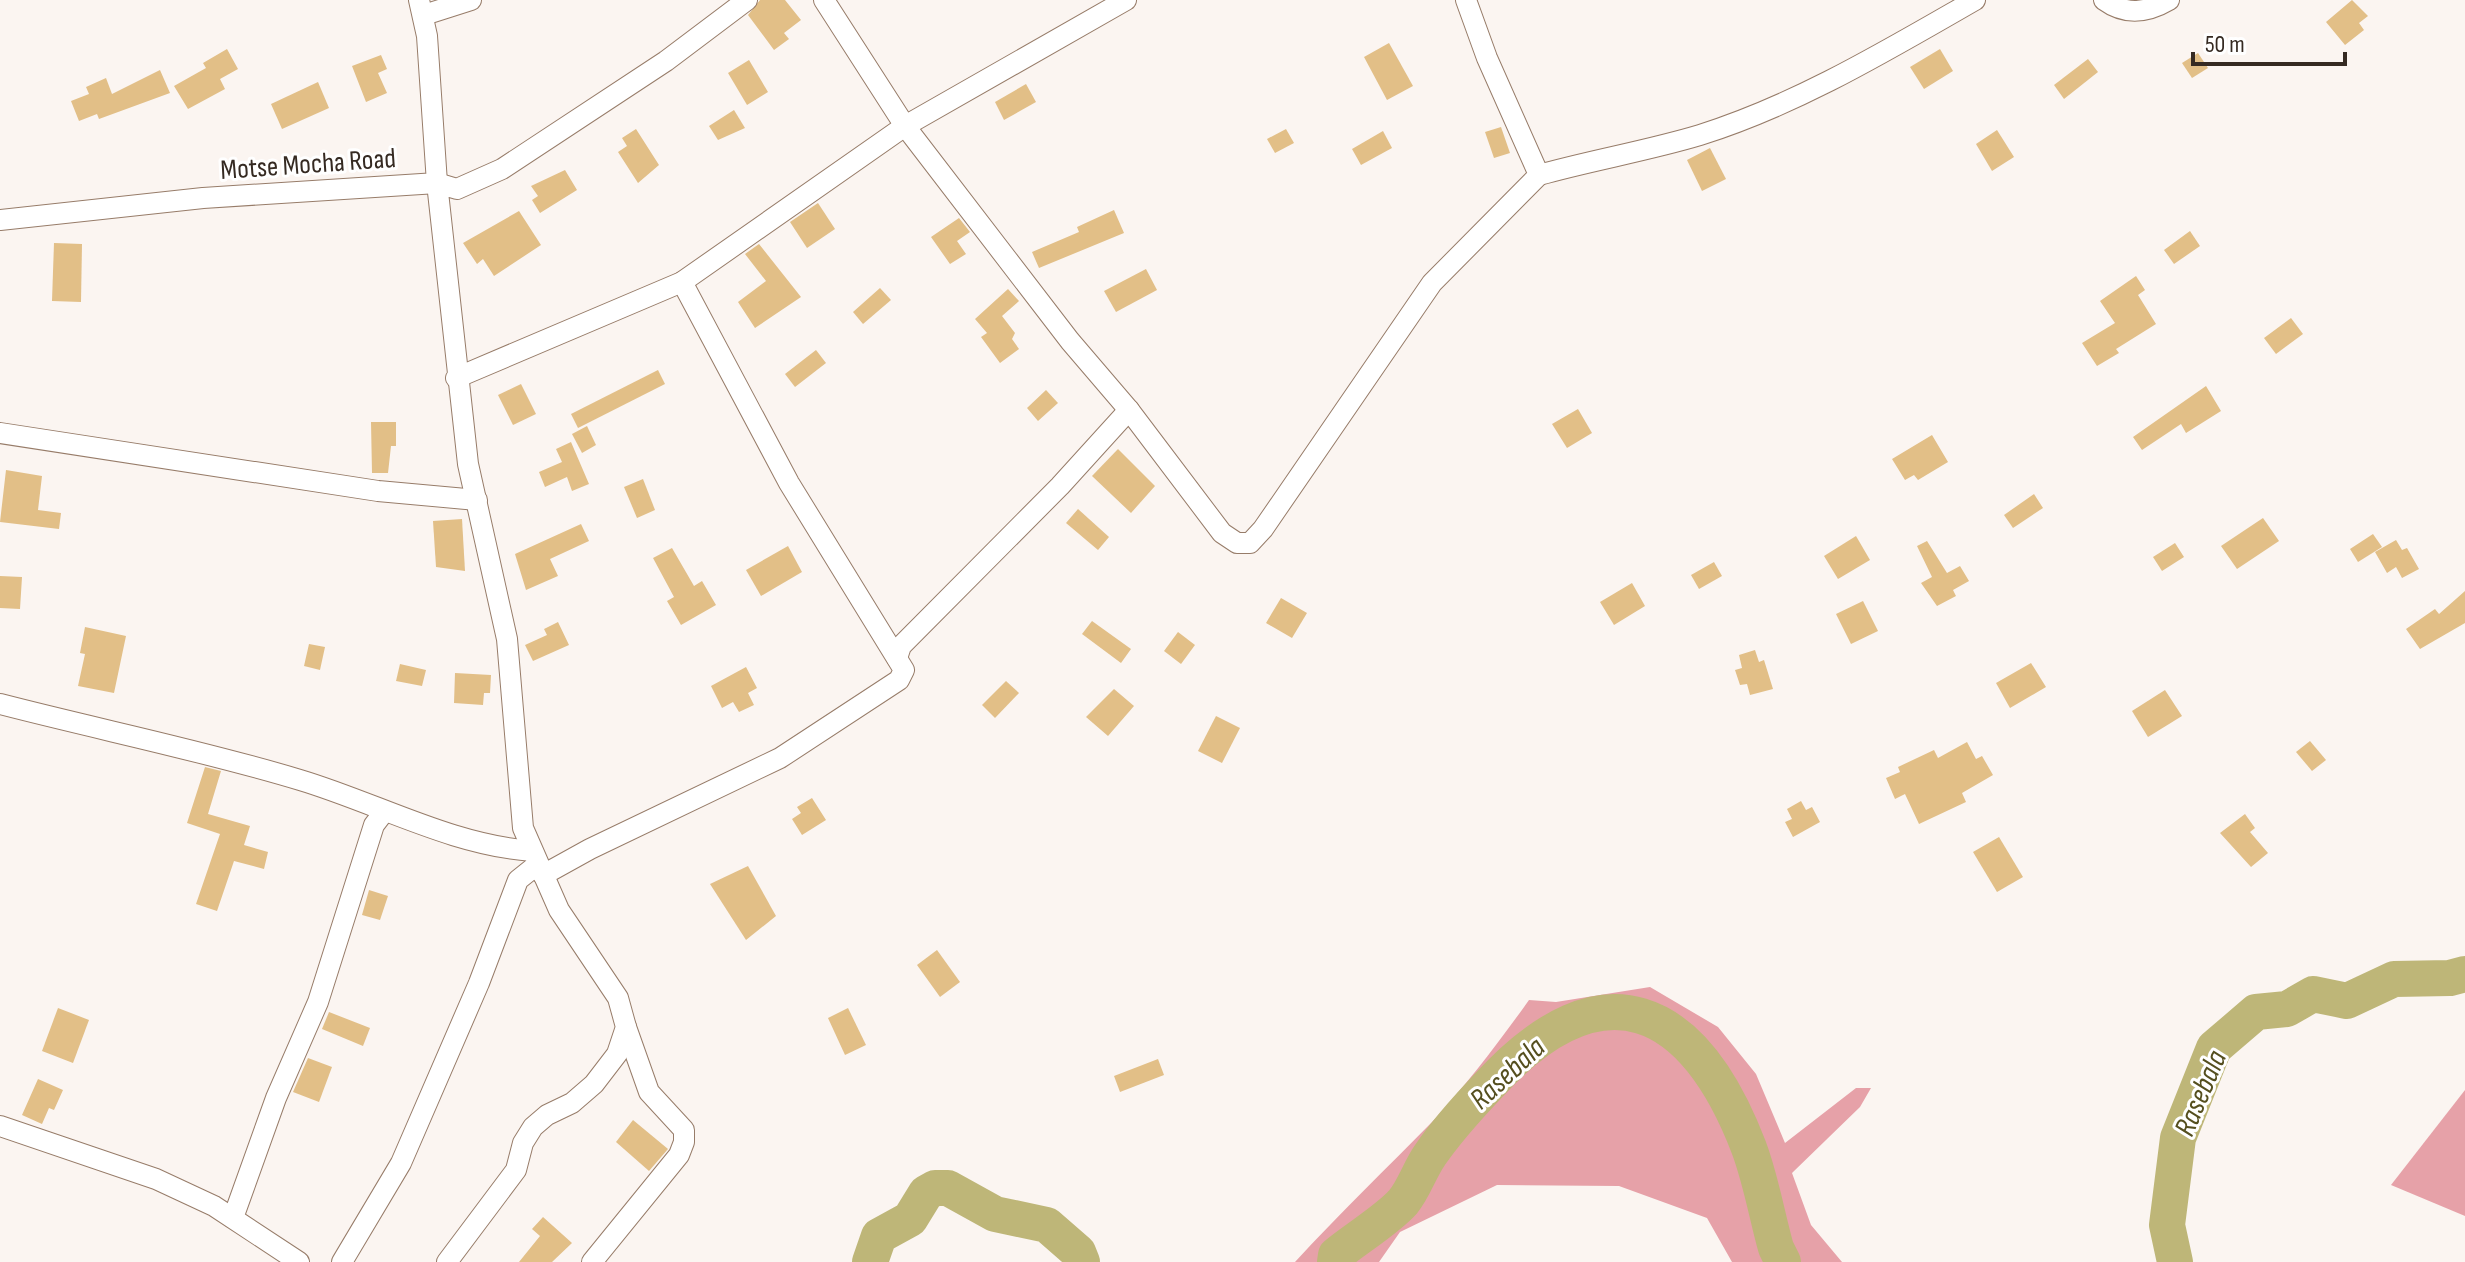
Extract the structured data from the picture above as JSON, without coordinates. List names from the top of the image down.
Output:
{
  "streets": {
    "street": ["Motse Mocha Road"]
  },
  "water": ["Rasebala"],
  "scale_bar": "50 m"
}
